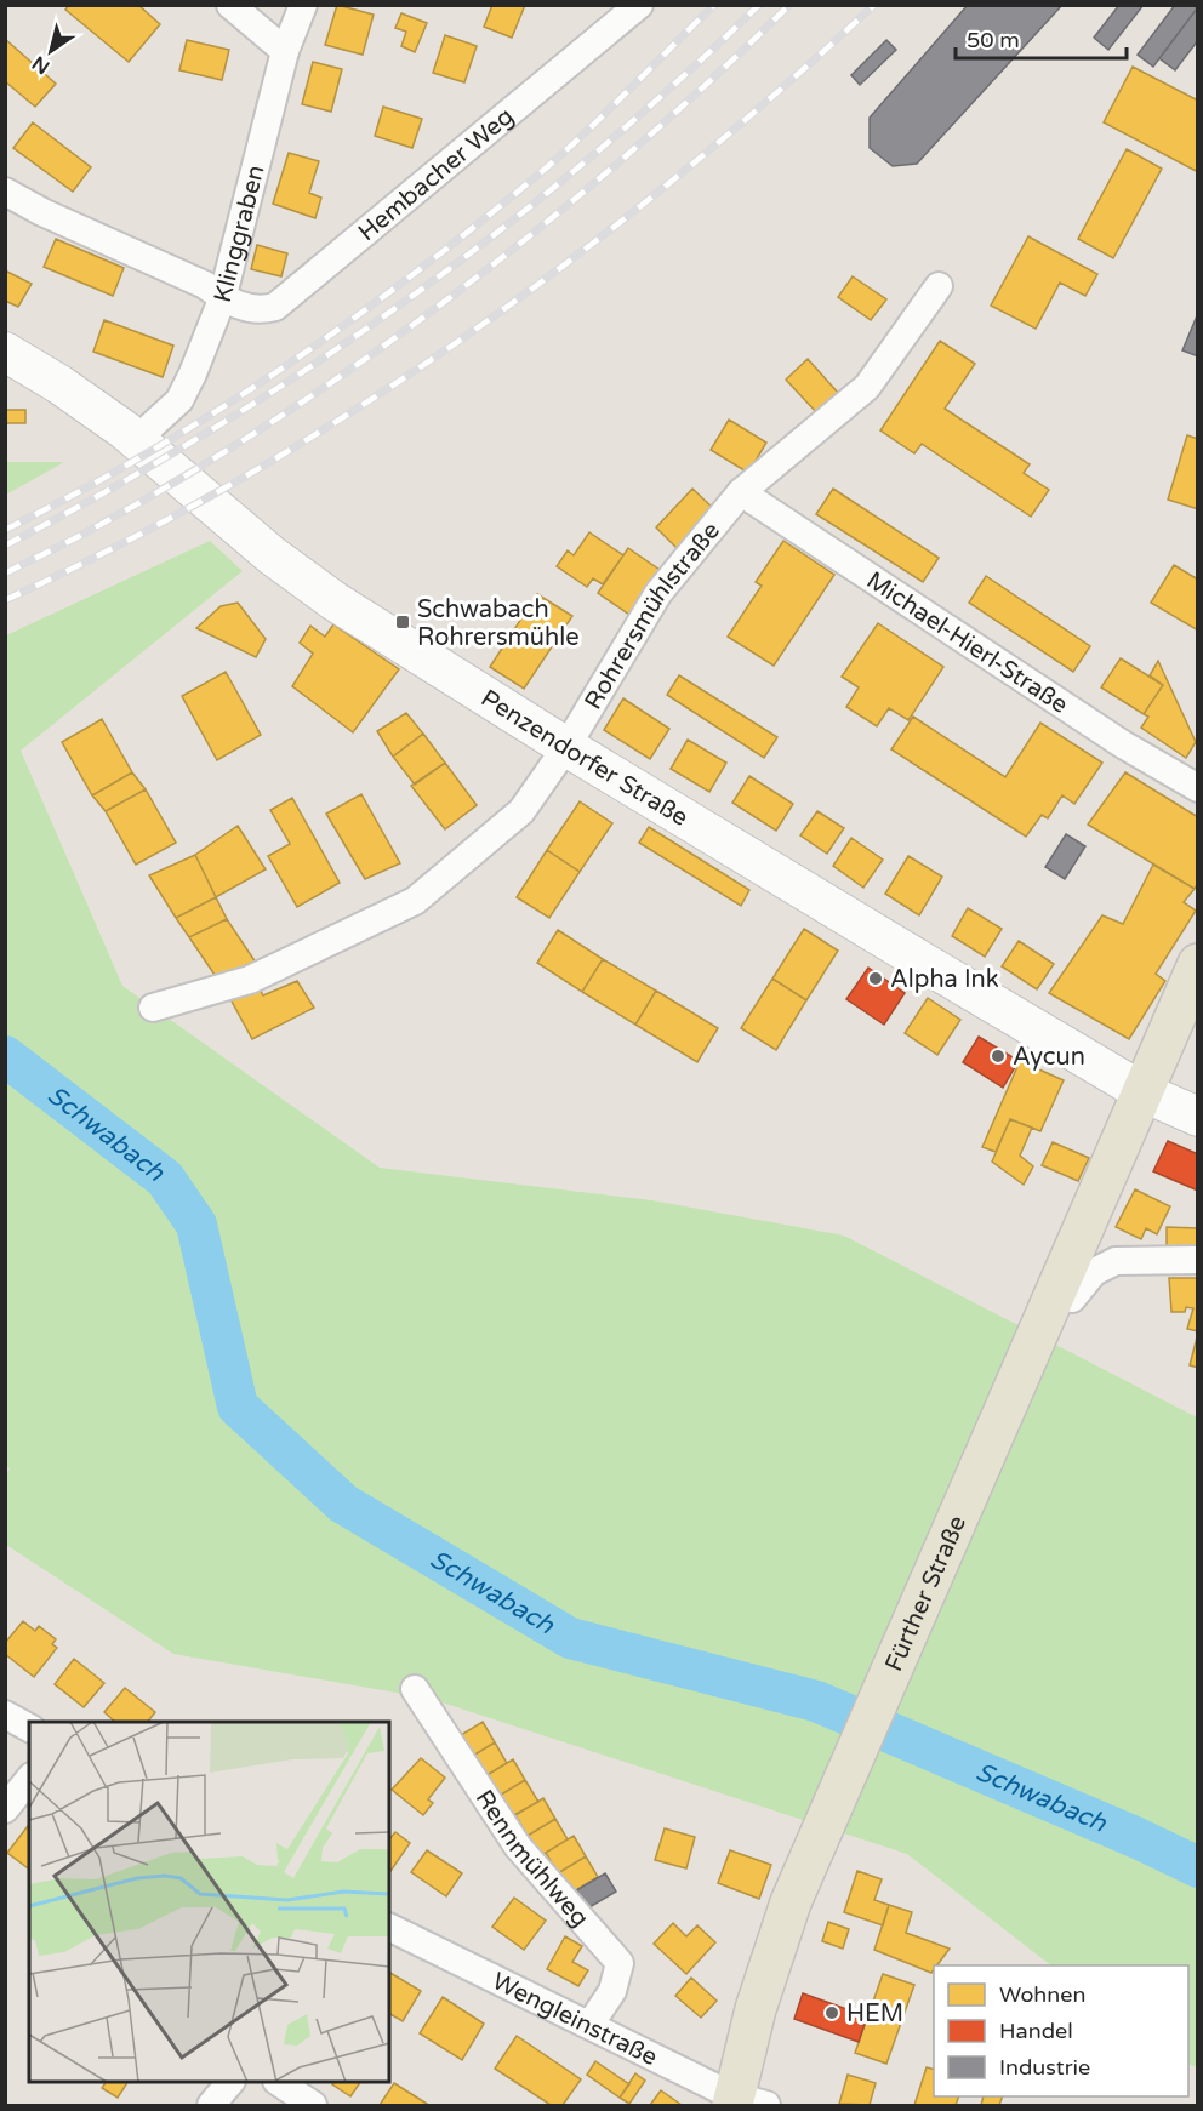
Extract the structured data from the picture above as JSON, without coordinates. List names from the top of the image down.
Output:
{
  "streets": {
    "main road": ["Penzendorfer Straße", "Fürther Straße"],
    "street": [
      "Hembacher Weg",
      "Klinggraben",
      "Rohrersmühlstraße",
      "Michael-Hierl-Straße",
      "Rennmühlweg",
      "Wengleinstraße"
    ]
  },
  "crossings": [
    ["Hembacher Weg", "Klinggraben"],
    ["Klinggraben", "Penzendorfer Straße"],
    ["Rohrersmühlstraße", "Michael-Hierl-Straße"],
    ["Rohrersmühlstraße", "Penzendorfer Straße"],
    ["Penzendorfer Straße", "Fürther Straße"],
    ["Fürther Straße", "Wengleinstraße"],
    ["Rennmühlweg", "Wengleinstraße"]
  ],
  "water": ["Schwabach"],
  "places": {
    "transit": ["Schwabach Rohrersmühle"],
    "other": ["Alpha Ink", "Aycun", "HEM"]
  },
  "legend": ["Wohnen", "Handel", "Industrie"],
  "scale_bar": "50 m",
  "north": "bottom left"
}
